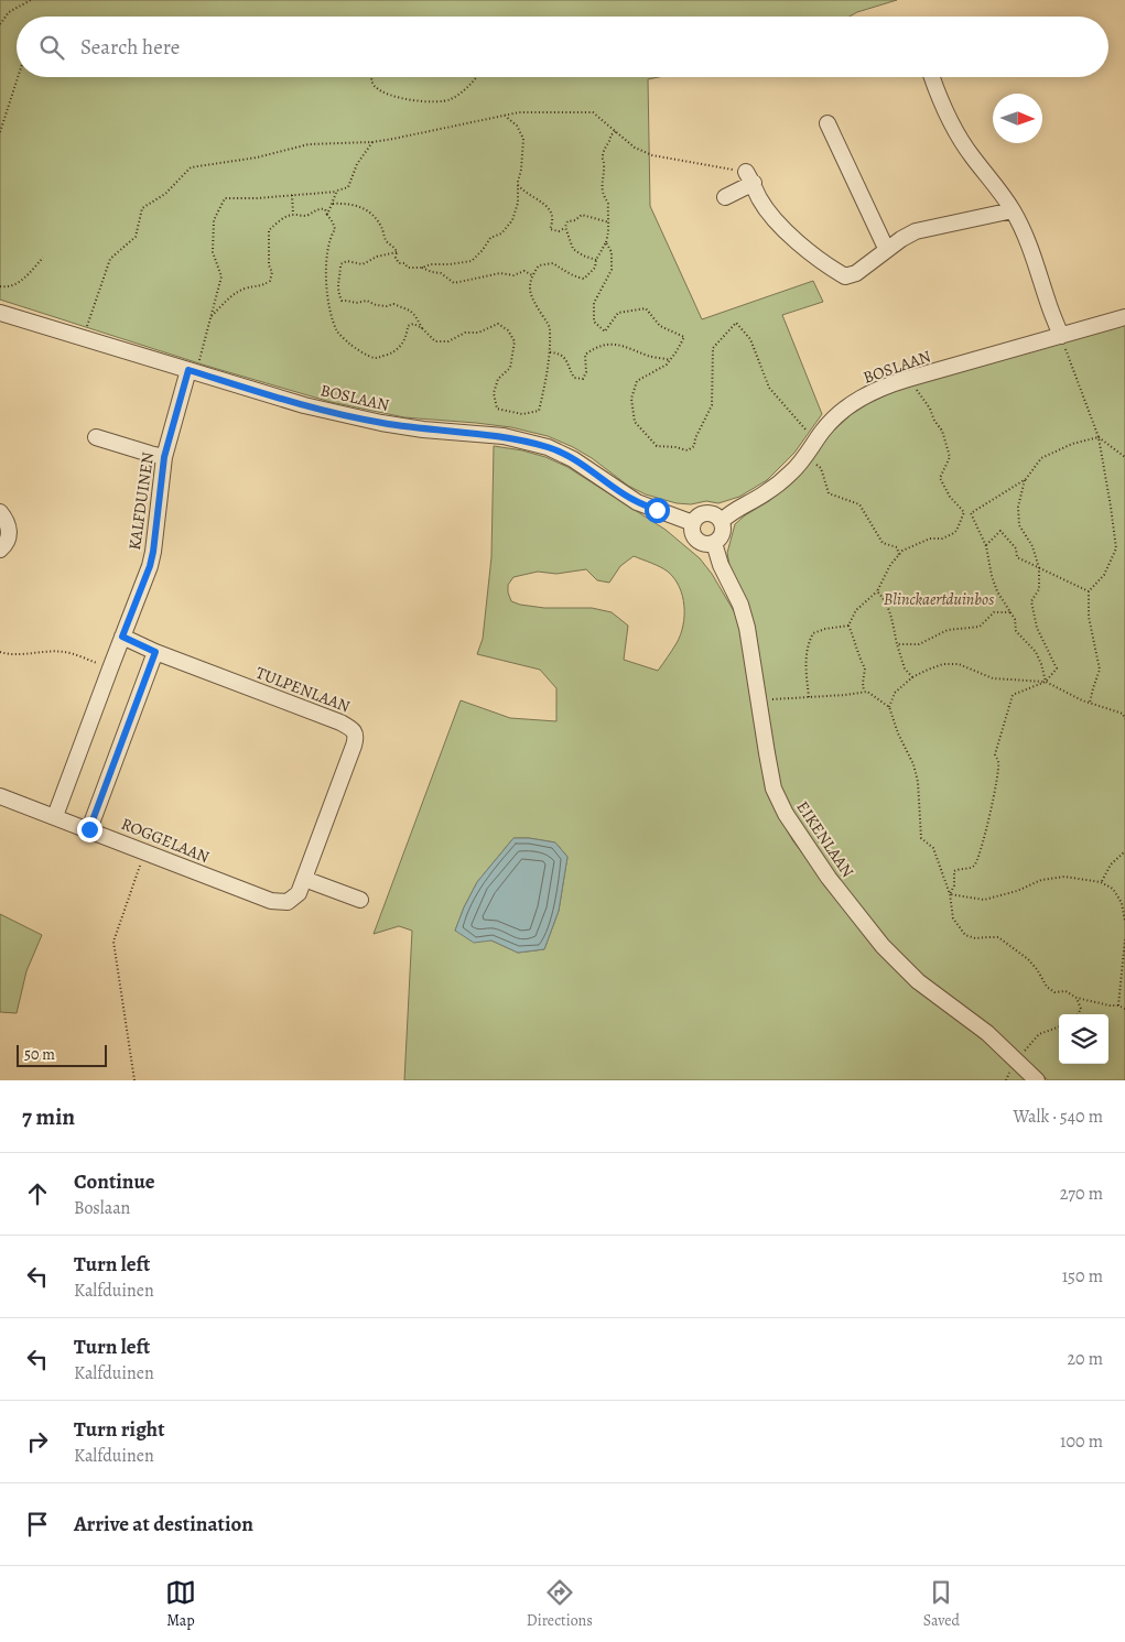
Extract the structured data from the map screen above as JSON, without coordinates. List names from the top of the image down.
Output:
{
  "streets": {
    "street": [
      "BOSLAAN",
      "KALFDUINEN",
      "TULPENLAAN",
      "EIKENLAAN",
      "ROGGELAAN"
    ]
  },
  "crossings": [
    ["BOSLAAN", "KALFDUINEN"],
    ["BOSLAAN", "EIKENLAAN"],
    ["KALFDUINEN", "ROGGELAAN"],
    ["TULPENLAAN", "ROGGELAAN"]
  ],
  "parks": ["Blinckaertduinbos"],
  "scale_bar": "50 m",
  "north": "right",
  "page": {
    "search": "Search here",
    "scale": "50 m",
    "heading": ["7 min", "Walk · 540 m"],
    "list": [
      ["Continue", "Boslaan", "270 m"],
      ["Turn left", "Kalfduinen", "150 m"],
      ["Turn left", "Kalfduinen", "20 m"],
      ["Turn right", "Kalfduinen", "100 m"],
      "Arrive at destination"
    ],
    "nav": ["Map", "Directions", "Saved"]
  }
}
